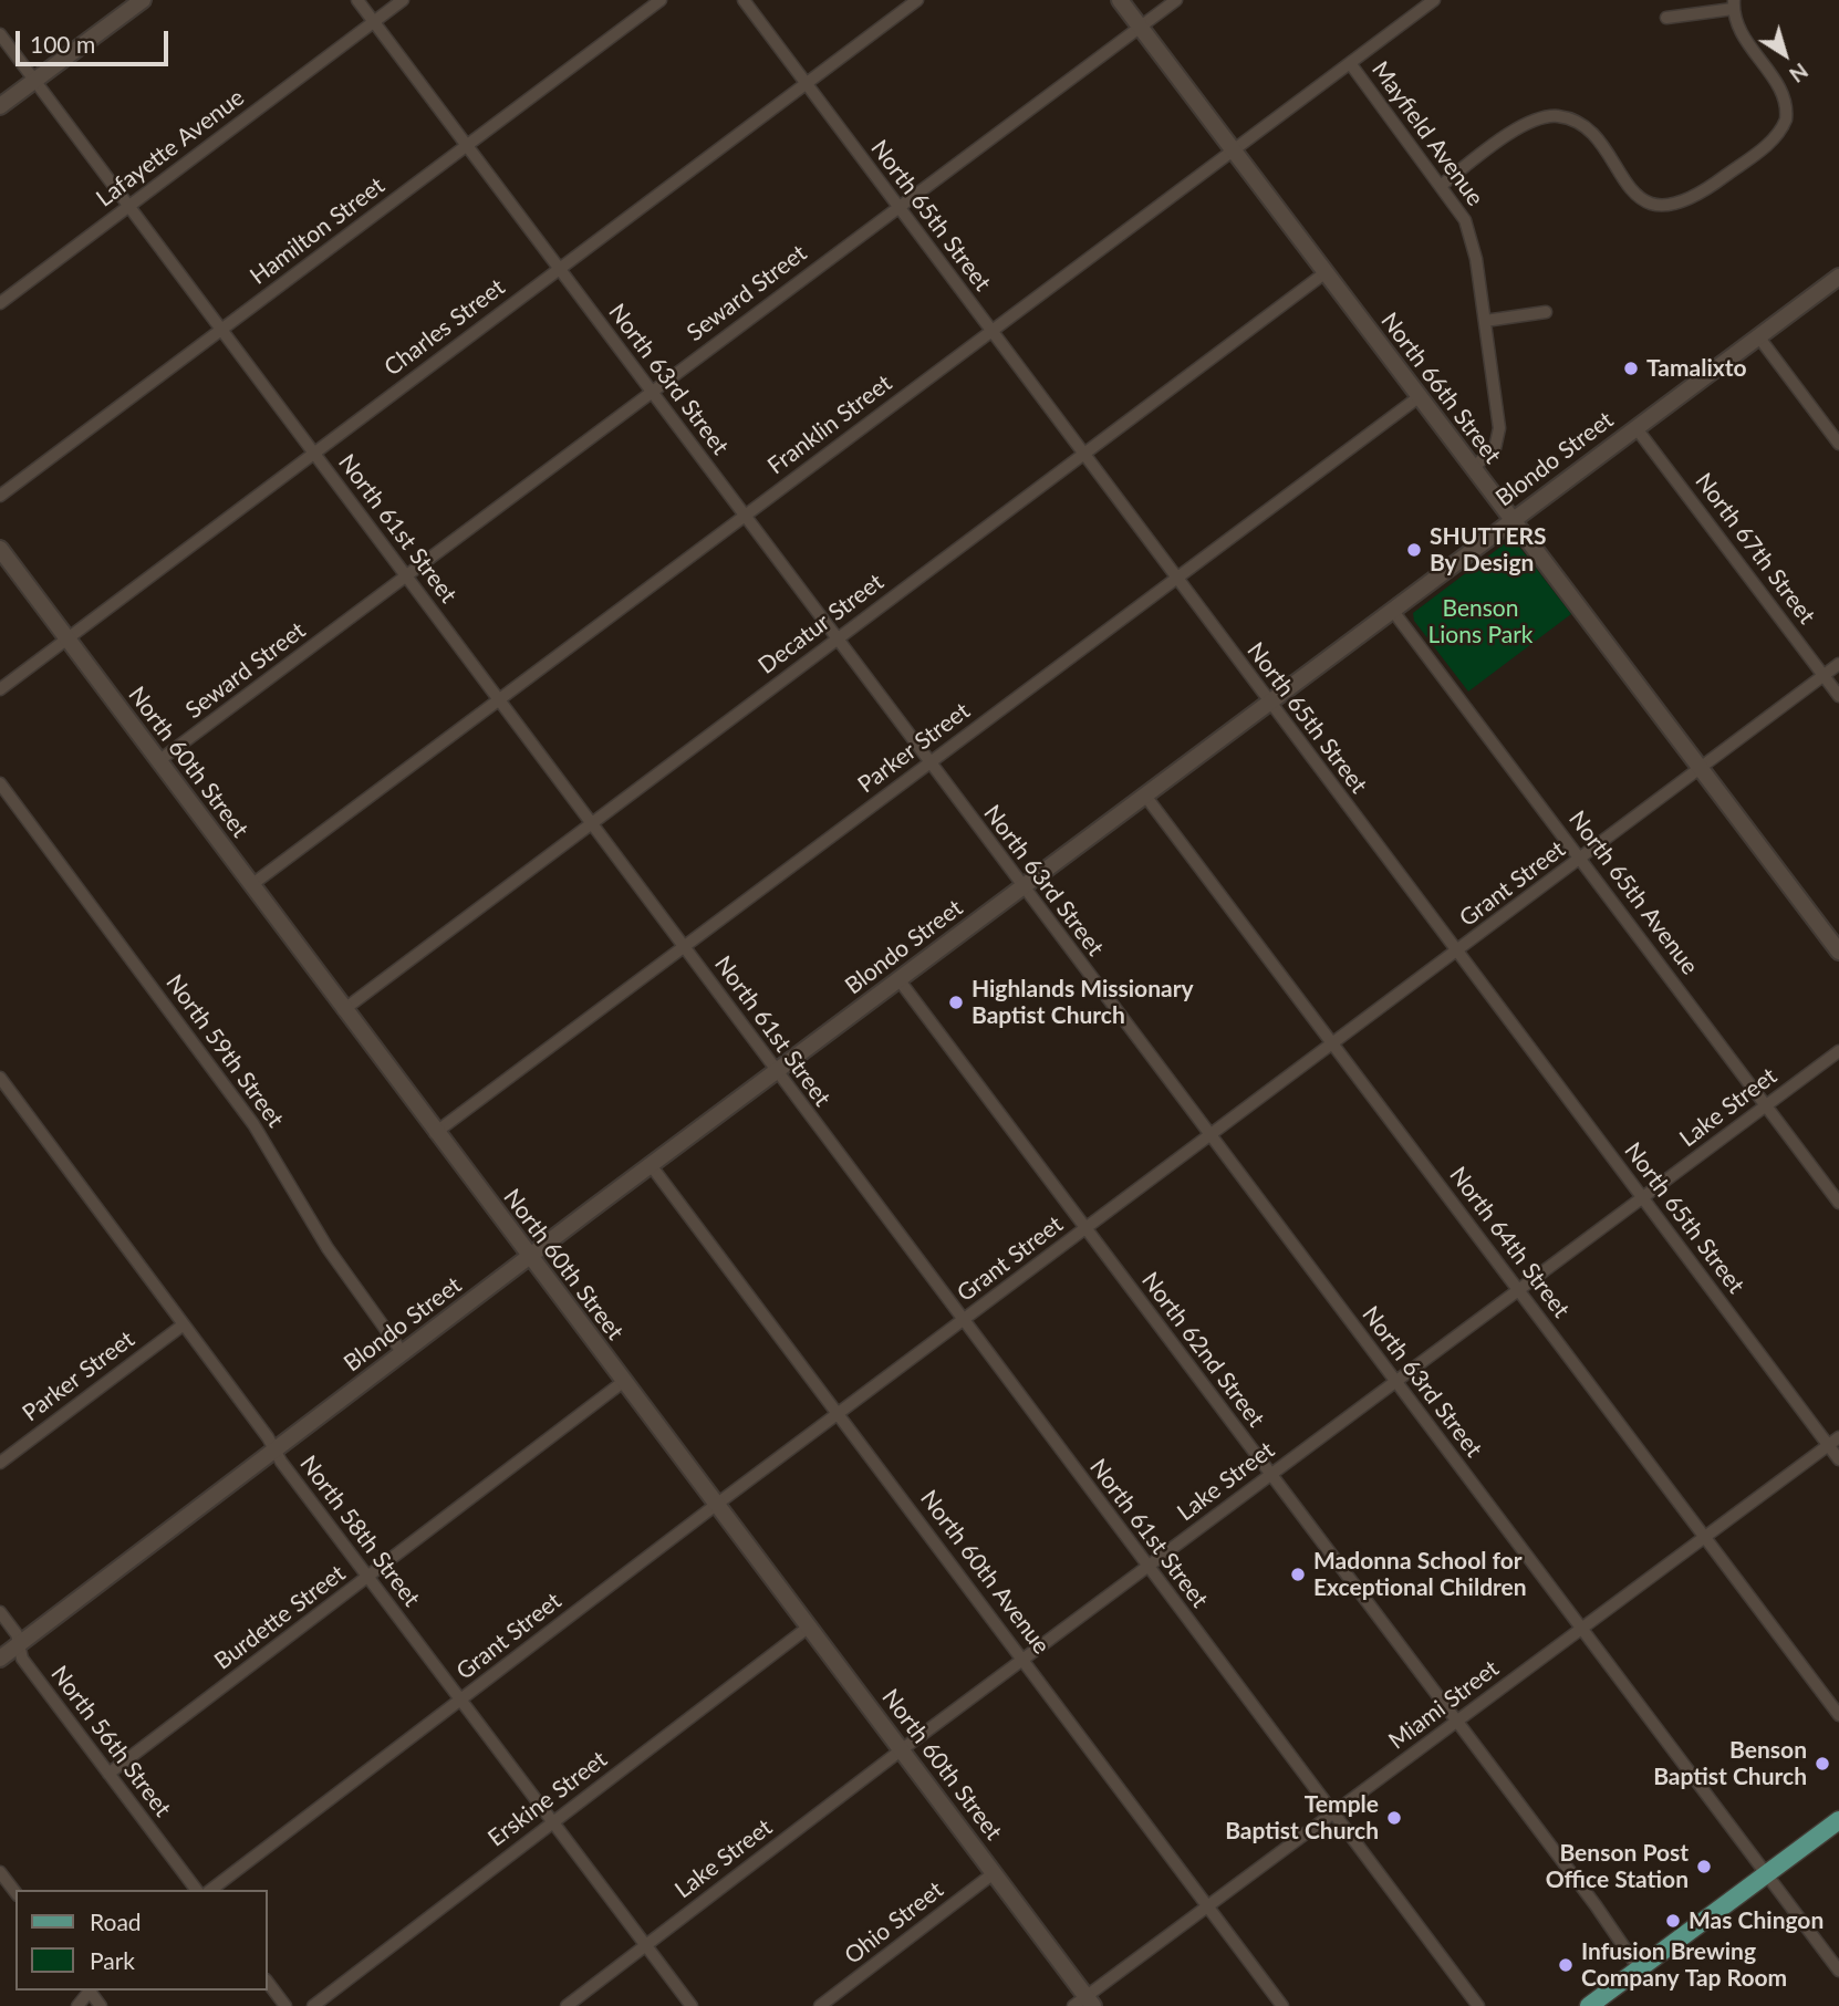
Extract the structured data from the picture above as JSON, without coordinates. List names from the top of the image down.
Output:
{
  "streets": {
    "street": [
      "Mayfield Avenue",
      "Lafayette Avenue",
      "North 65th Street",
      "Hamilton Street",
      "Seward Street",
      "Charles Street",
      "North 63rd Street",
      "North 66th Street",
      "Franklin Street",
      "Blondo Street",
      "North 61st Street",
      "North 67th Street",
      "Decatur Street",
      "Parker Street",
      "North 60th Street",
      "Grant Street",
      "North 65th Avenue",
      "North 59th Street",
      "Lake Street",
      "North 64th Street",
      "North 62nd Street",
      "North 58th Street",
      "North 60th Avenue",
      "Burdette Street",
      "Miami Street",
      "North 56th Street",
      "Erskine Street",
      "Ohio Street"
    ]
  },
  "crossings": [
    ["Mayfield Avenue", "North 66th Street"],
    ["Mayfield Avenue", "Franklin Street"],
    ["Lafayette Avenue", "North 63rd Street"],
    ["Lafayette Avenue", "North 61st Street"],
    ["North 65th Street", "Seward Street"],
    ["North 65th Street", "Charles Street"],
    ["North 65th Street", "Franklin Street"],
    ["North 65th Street", "Blondo Street"],
    ["North 65th Street", "Decatur Street"],
    ["North 65th Street", "Parker Street"],
    ["North 65th Street", "Grant Street"],
    ["North 65th Street", "Lake Street"],
    ["North 65th Street", "Miami Street"],
    ["Hamilton Street", "North 63rd Street"],
    ["Hamilton Street", "North 61st Street"],
    ["Seward Street", "North 63rd Street"],
    ["Seward Street", "North 66th Street"],
    ["Seward Street", "North 61st Street"],
    ["Seward Street", "North 60th Street"],
    ["Charles Street", "North 63rd Street"],
    ["Charles Street", "North 61st Street"],
    ["Charles Street", "North 60th Street"],
    ["North 63rd Street", "Franklin Street"],
    ["North 63rd Street", "Blondo Street"],
    ["North 63rd Street", "Decatur Street"],
    ["North 63rd Street", "Parker Street"],
    ["North 63rd Street", "Grant Street"],
    ["North 63rd Street", "Lake Street"],
    ["North 63rd Street", "Miami Street"],
    ["North 66th Street", "Franklin Street"],
    ["North 66th Street", "Blondo Street"],
    ["North 66th Street", "Decatur Street"],
    ["North 66th Street", "Parker Street"],
    ["North 66th Street", "Grant Street"],
    ["Franklin Street", "North 61st Street"],
    ["Franklin Street", "North 60th Street"],
    ["Blondo Street", "North 61st Street"],
    ["Blondo Street", "North 67th Street"],
    ["Blondo Street", "North 60th Street"],
    ["Blondo Street", "North 65th Avenue"],
    ["Blondo Street", "North 59th Street"],
    ["Blondo Street", "North 64th Street"],
    ["Blondo Street", "North 62nd Street"],
    ["Blondo Street", "North 58th Street"],
    ["Blondo Street", "North 60th Avenue"],
    ["Blondo Street", "North 56th Street"],
    ["North 61st Street", "Decatur Street"],
    ["North 61st Street", "Parker Street"],
    ["North 61st Street", "Grant Street"],
    ["North 61st Street", "Lake Street"],
    ["North 61st Street", "Miami Street"],
    ["North 67th Street", "Grant Street"],
    ["Decatur Street", "North 60th Street"],
    ["Parker Street", "North 60th Street"],
    ["Parker Street", "North 58th Street"],
    ["North 60th Street", "Grant Street"],
    ["North 60th Street", "Lake Street"],
    ["North 60th Street", "Burdette Street"],
    ["North 60th Street", "Miami Street"],
    ["North 60th Street", "Erskine Street"],
    ["North 60th Street", "Ohio Street"],
    ["Grant Street", "North 65th Avenue"],
    ["Grant Street", "North 64th Street"],
    ["Grant Street", "North 62nd Street"],
    ["Grant Street", "North 58th Street"],
    ["Grant Street", "North 60th Avenue"],
    ["North 65th Avenue", "Lake Street"],
    ["Lake Street", "North 64th Street"],
    ["Lake Street", "North 62nd Street"],
    ["Lake Street", "North 58th Street"],
    ["Lake Street", "North 60th Avenue"],
    ["North 64th Street", "Miami Street"],
    ["North 62nd Street", "Miami Street"],
    ["North 58th Street", "Burdette Street"],
    ["North 58th Street", "Erskine Street"],
    ["North 60th Avenue", "Miami Street"],
    ["Burdette Street", "North 56th Street"]
  ],
  "parks": ["Benson Lions Park"],
  "places": [
    "Tamalixto",
    "SHUTTERS By Design",
    "Highlands Missionary Baptist Church",
    "Madonna School for Exceptional Children",
    "Benson Baptist Church",
    "Temple Baptist Church",
    "Benson Post Office Station",
    "Mas Chingon",
    "Infusion Brewing Company Tap Room"
  ],
  "legend": ["Road", "Park"],
  "scale_bar": "100 m",
  "north": "bottom right"
}
